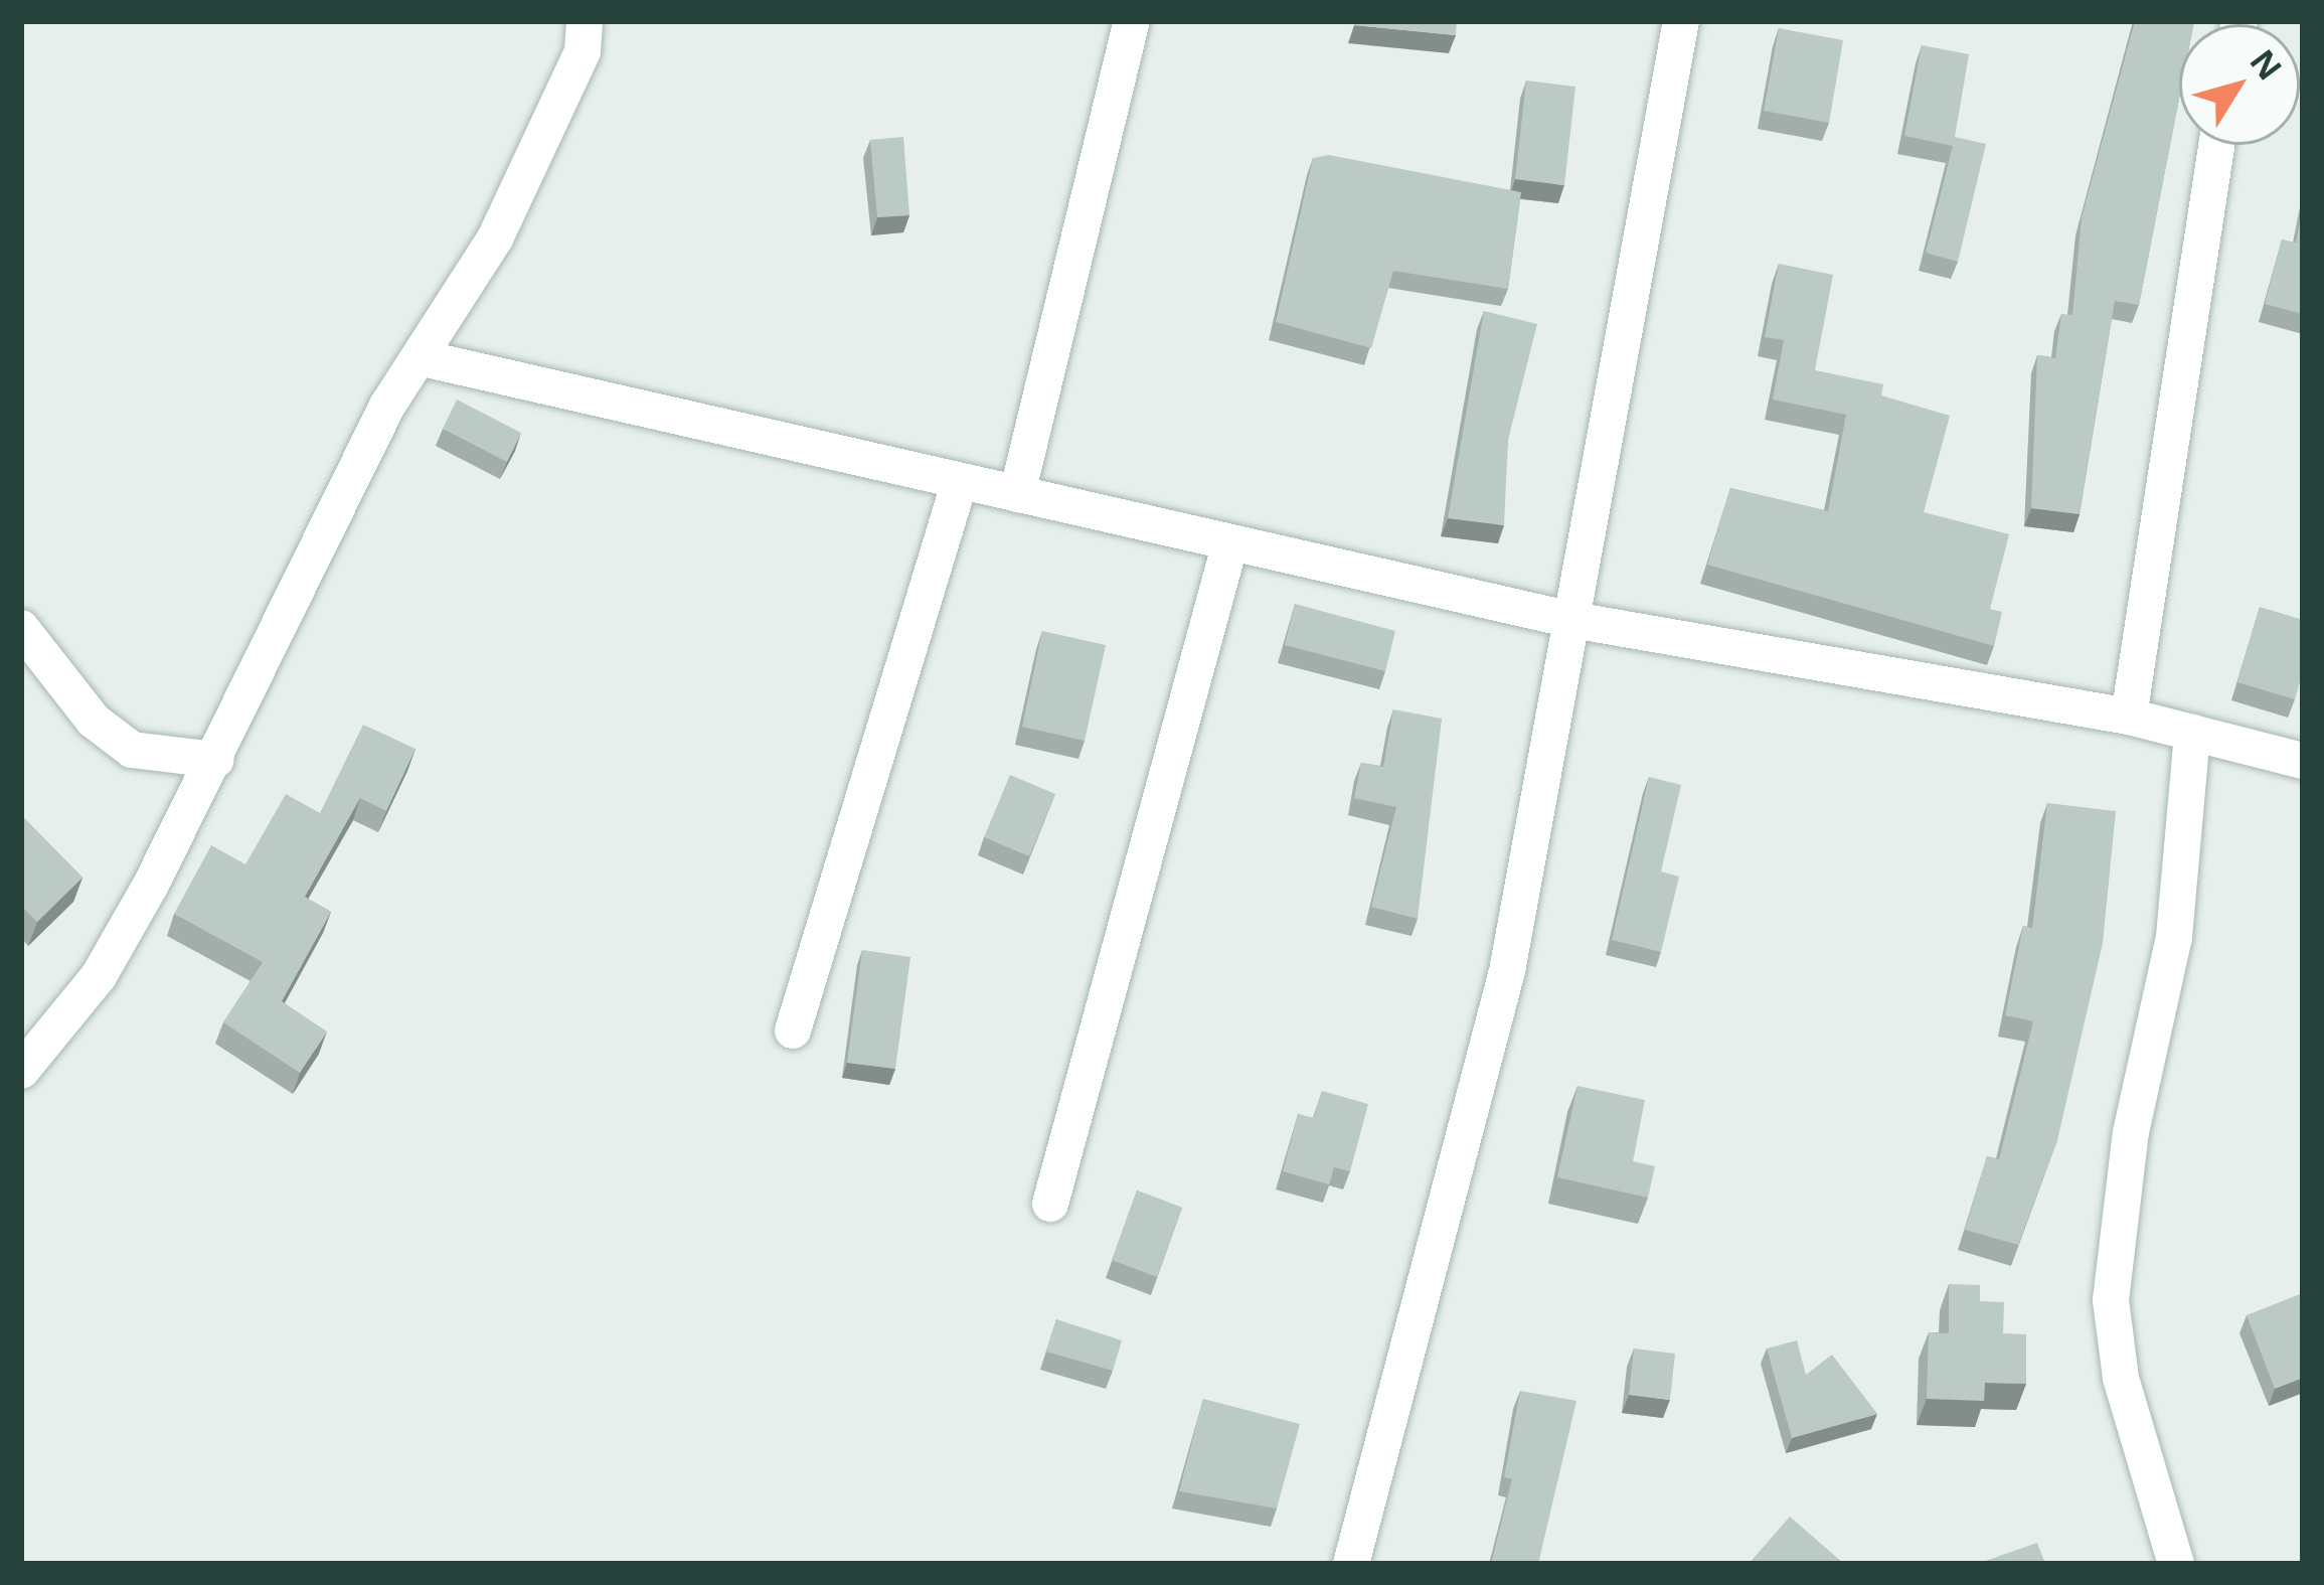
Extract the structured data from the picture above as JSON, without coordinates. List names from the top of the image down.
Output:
{
  "north": "top right"
}
